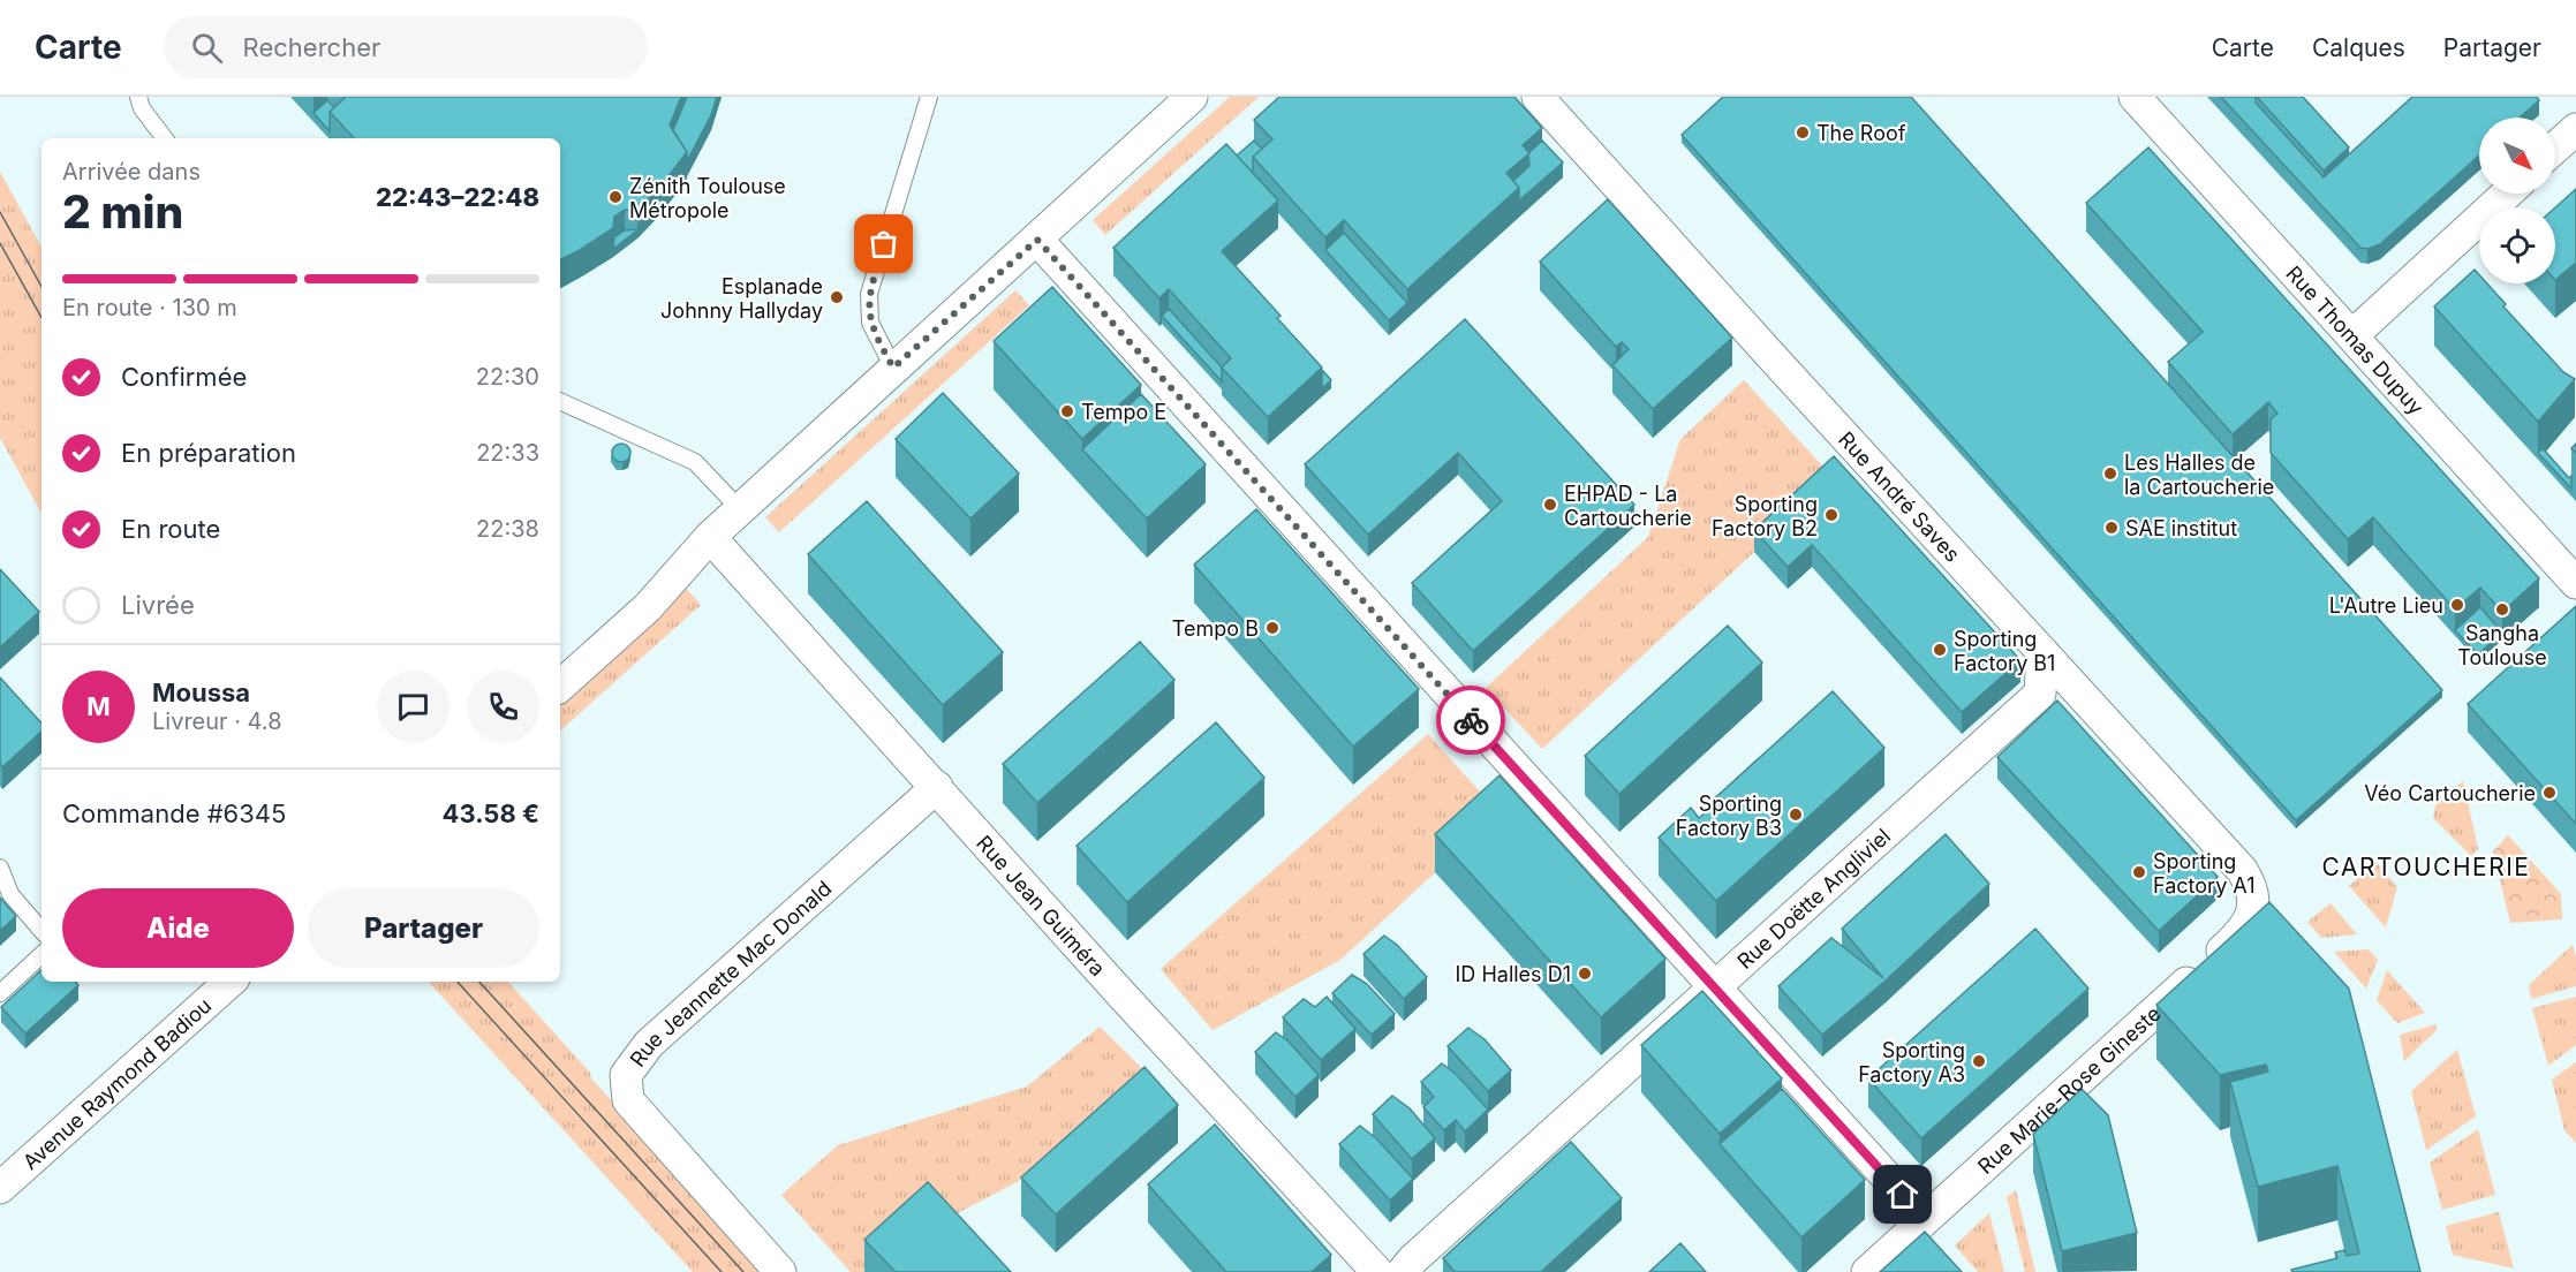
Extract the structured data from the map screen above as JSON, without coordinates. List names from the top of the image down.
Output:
{
  "streets": {
    "street": [
      "Rue Thomas Dupuy",
      "Rue André Saves",
      "Rue Doëtte Angliviel",
      "Rue Jean Guiméra",
      "Rue Jeannette Mac Donald",
      "Avenue Raymond Badiou",
      "Rue Marie-Rose Gineste"
    ]
  },
  "crossings": [
    ["Rue André Saves", "Rue Doëtte Angliviel"],
    ["Rue André Saves", "Rue Marie-Rose Gineste"],
    ["Rue Jean Guiméra", "Rue Jeannette Mac Donald"]
  ],
  "districts": ["CARTOUCHERIE"],
  "places": [
    "The Roof",
    "Zénith Toulouse Métropole",
    "Esplanade Johnny Hallyday",
    "Tempo E",
    "Les Halles de la Cartoucherie",
    "EHPAD - La Cartoucherie",
    "Sporting Factory B2",
    "SAE institut",
    "L'Autre Lieu",
    "Sangha Toulouse",
    "Tempo B",
    "Sporting Factory B1",
    "Véo Cartoucherie",
    "Sporting Factory B3",
    "Sporting Factory A1",
    "ID Halles D1",
    "Sporting Factory A3"
  ],
  "north": "bottom right",
  "page": {
    "header": "Carte",
    "search": "Rechercher",
    "nav": ["Carte", "Calques", "Partager"],
    "heading": ["2 min", "Arrivée dans", "22:43–22:48"],
    "panel": [
      "Moussa",
      "Livreur · 4.8",
      "Commande #6345",
      "43.58 €"
    ],
    "bar": "En route · 130 m",
    "list": [
      ["Confirmée", "22:30"],
      ["En préparation", "22:33"],
      ["En route", "22:38"],
      "Livrée"
    ],
    "round": "M",
    "buttons": ["Aide", "Partager"]
  }
}
